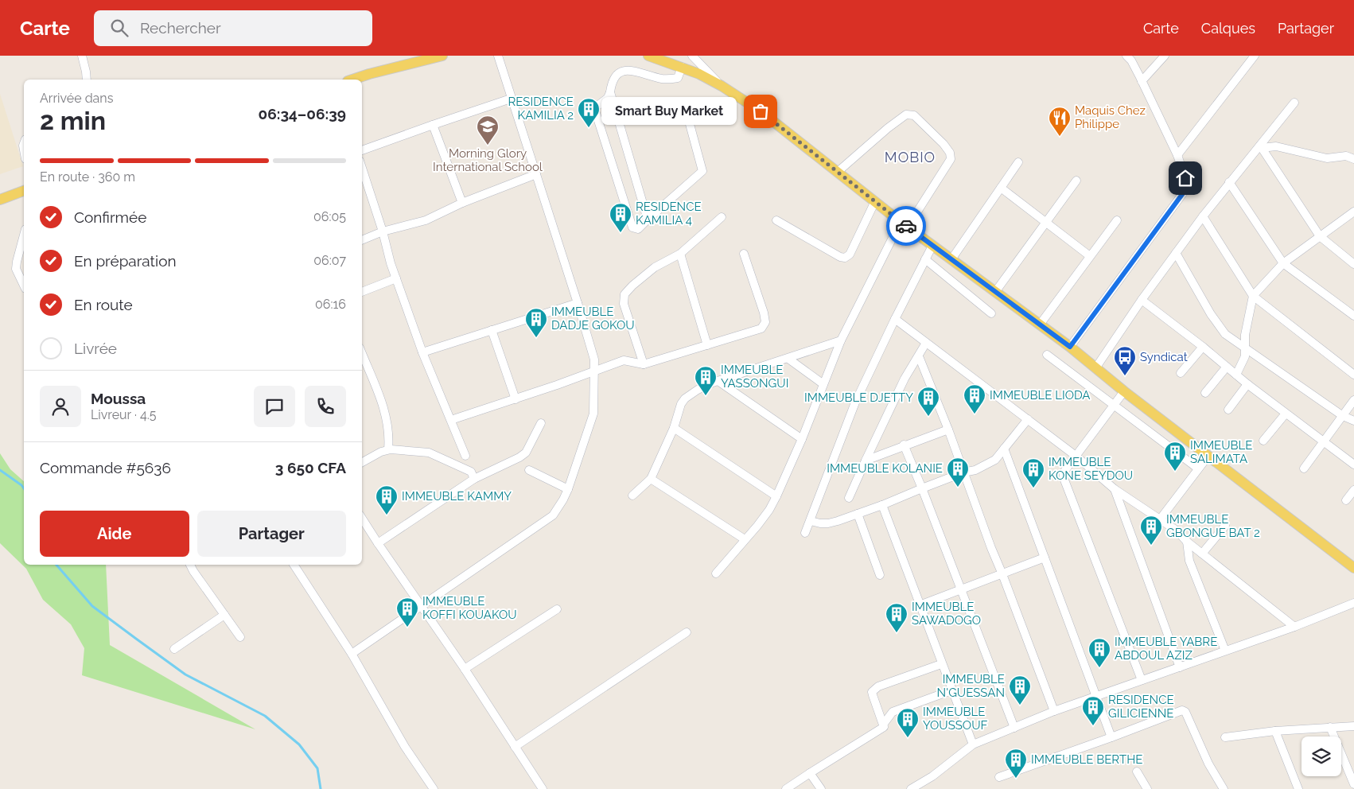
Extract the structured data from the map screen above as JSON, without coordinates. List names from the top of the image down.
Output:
{
  "districts": ["MOBIO"],
  "places": {
    "other": ["Smart Buy Market"],
    "building": [
      "RESIDENCE KAMILIA 2",
      "RESIDENCE KAMILIA 4",
      "IMMEUBLE DADJE GOKOU",
      "IMMEUBLE YASSONGUI",
      "IMMEUBLE LIODA",
      "IMMEUBLE DJETTY",
      "IMMEUBLE SALIMATA",
      "IMMEUBLE KOLANIE",
      "IMMEUBLE KONE SEYDOU",
      "IMMEUBLE KAMMY",
      "IMMEUBLE GBONGUE BAT 2",
      "IMMEUBLE KOFFI KOUAKOU",
      "IMMEUBLE SAWADOGO",
      "IMMEUBLE YABRE ABDOUL AZIZ",
      "IMMEUBLE N'GUESSAN",
      "RESIDENCE GILICIENNE",
      "IMMEUBLE YOUSSOUF",
      "IMMEUBLE BERTHE"
    ],
    "restaurant": ["Maquis Chez Philippe"],
    "school or university": ["Morning Glory International School"],
    "bus stop": ["Syndicat"]
  },
  "page": {
    "header": "Carte",
    "search": "Rechercher",
    "nav": ["Carte", "Calques", "Partager"],
    "heading": ["2 min", "Arrivée dans", "06:34–06:39"],
    "panel": [
      "Moussa",
      "Livreur · 4.5",
      "Commande #5636",
      "3 650 CFA"
    ],
    "bubble": "Smart Buy Market",
    "bar": "En route · 360 m",
    "list": [
      ["Confirmée", "06:05"],
      ["En préparation", "06:07"],
      ["En route", "06:16"],
      "Livrée"
    ],
    "buttons": ["Aide", "Partager"]
  }
}
